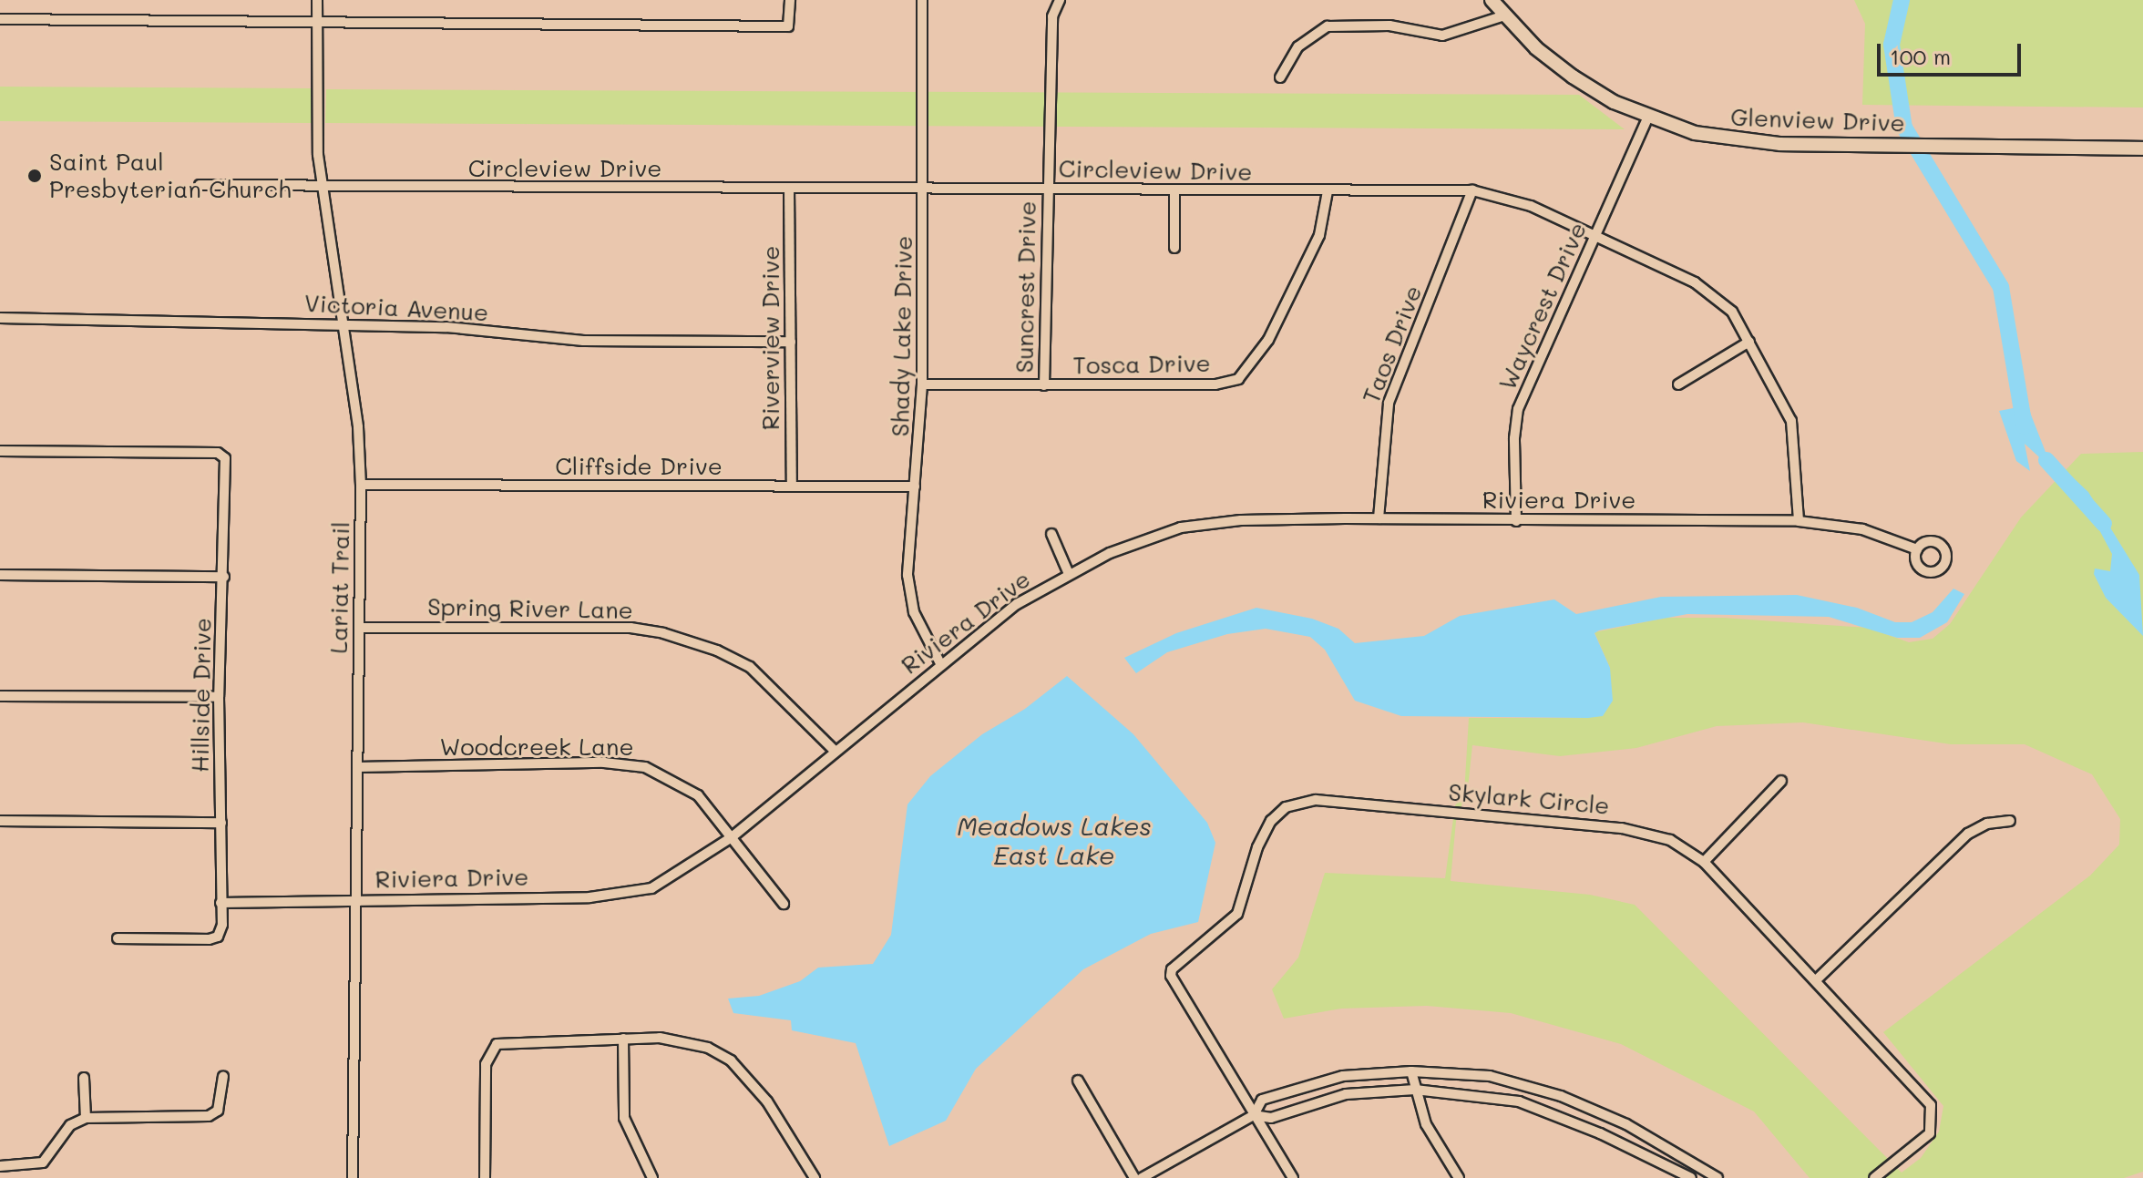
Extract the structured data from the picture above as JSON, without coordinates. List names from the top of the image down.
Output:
{
  "streets": {
    "main road": ["Glenview Drive"],
    "street": [
      "Circleview Drive",
      "Suncrest Drive",
      "Waycrest Drive",
      "Victoria Avenue",
      "Shady Lake Drive",
      "Riverview Drive",
      "Taos Drive",
      "Tosca Drive",
      "Cliffside Drive",
      "Riviera Drive",
      "Lariat Trail",
      "Spring River Lane",
      "Hillside Drive",
      "Woodcreek Lane",
      "Skylark Circle"
    ]
  },
  "crossings": [
    ["Glenview Drive", "Waycrest Drive"],
    ["Circleview Drive", "Suncrest Drive"],
    ["Circleview Drive", "Waycrest Drive"],
    ["Circleview Drive", "Shady Lake Drive"],
    ["Circleview Drive", "Riverview Drive"],
    ["Circleview Drive", "Taos Drive"],
    ["Circleview Drive", "Tosca Drive"],
    ["Circleview Drive", "Riviera Drive"],
    ["Circleview Drive", "Lariat Trail"],
    ["Suncrest Drive", "Tosca Drive"],
    ["Waycrest Drive", "Riviera Drive"],
    ["Victoria Avenue", "Riverview Drive"],
    ["Victoria Avenue", "Lariat Trail"],
    ["Shady Lake Drive", "Tosca Drive"],
    ["Shady Lake Drive", "Cliffside Drive"],
    ["Shady Lake Drive", "Riviera Drive"],
    ["Riverview Drive", "Cliffside Drive"],
    ["Taos Drive", "Riviera Drive"],
    ["Cliffside Drive", "Lariat Trail"],
    ["Riviera Drive", "Lariat Trail"],
    ["Riviera Drive", "Spring River Lane"],
    ["Riviera Drive", "Hillside Drive"],
    ["Riviera Drive", "Woodcreek Lane"],
    ["Lariat Trail", "Spring River Lane"],
    ["Lariat Trail", "Woodcreek Lane"]
  ],
  "water": ["Meadows Lakes East Lake"],
  "places": ["Saint Paul Presbyterian Church"],
  "scale_bar": "100 m"
}
